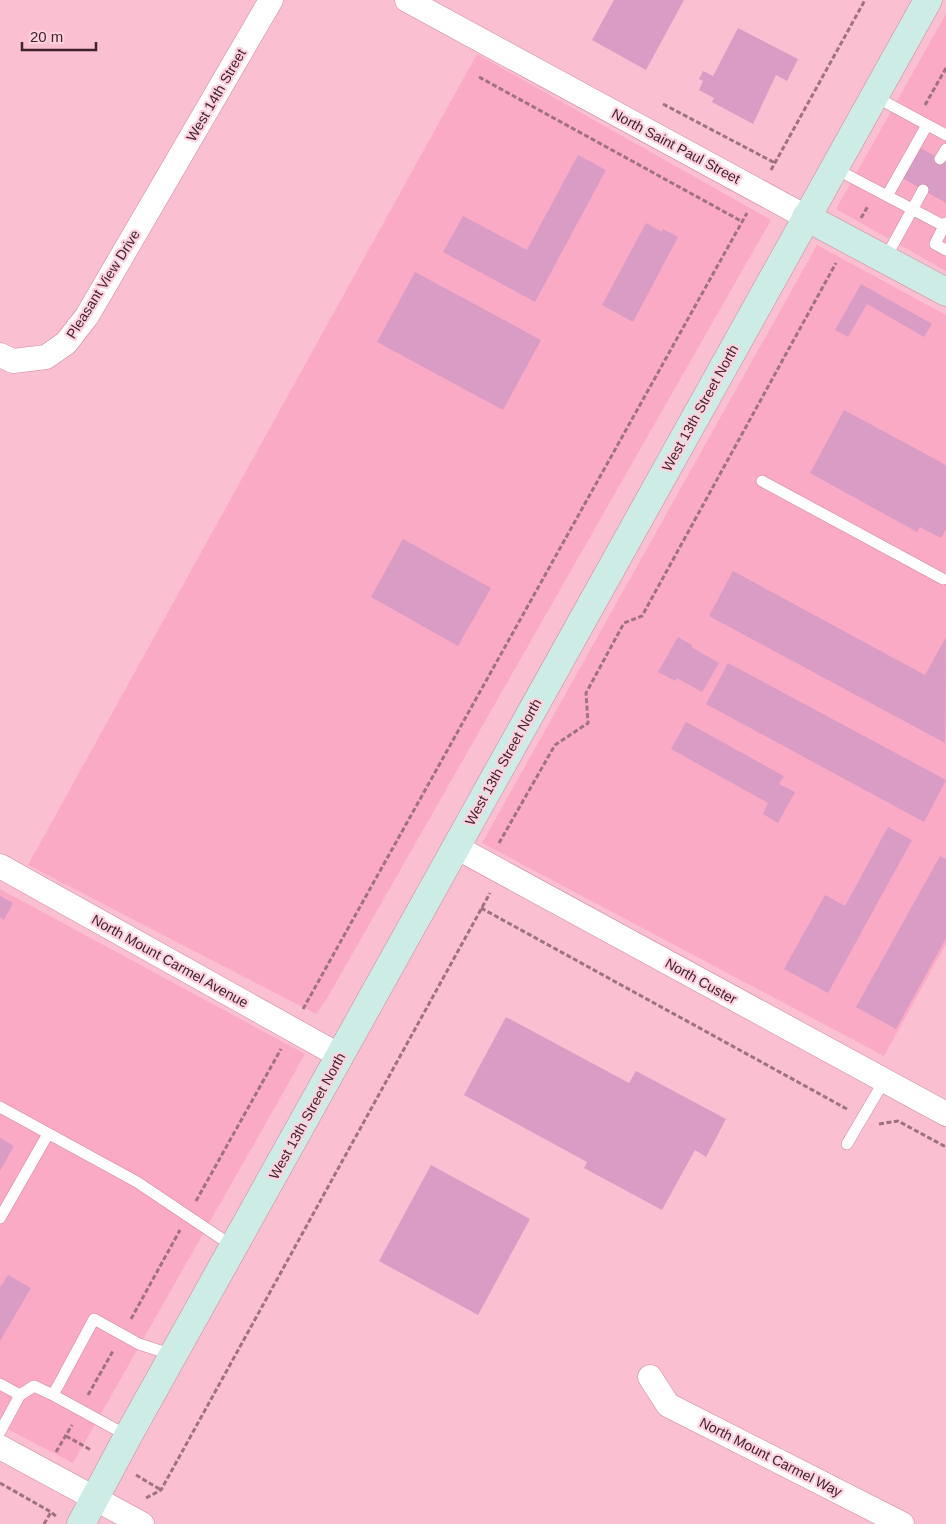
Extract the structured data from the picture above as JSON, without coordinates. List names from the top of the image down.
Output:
{
  "streets": {
    "street": [
      "West 14th Street",
      "North Saint Paul Street",
      "Pleasant View Drive",
      "West 13th Street North",
      "North Mount Carmel Avenue",
      "North Custer",
      "North Mount Carmel Way"
    ]
  },
  "crossings": [
    ["West 14th Street", "Pleasant View Drive"],
    ["North Saint Paul Street", "West 13th Street North"],
    ["West 13th Street North", "North Mount Carmel Avenue"],
    ["West 13th Street North", "North Custer"]
  ],
  "scale_bar": "20 m"
}
